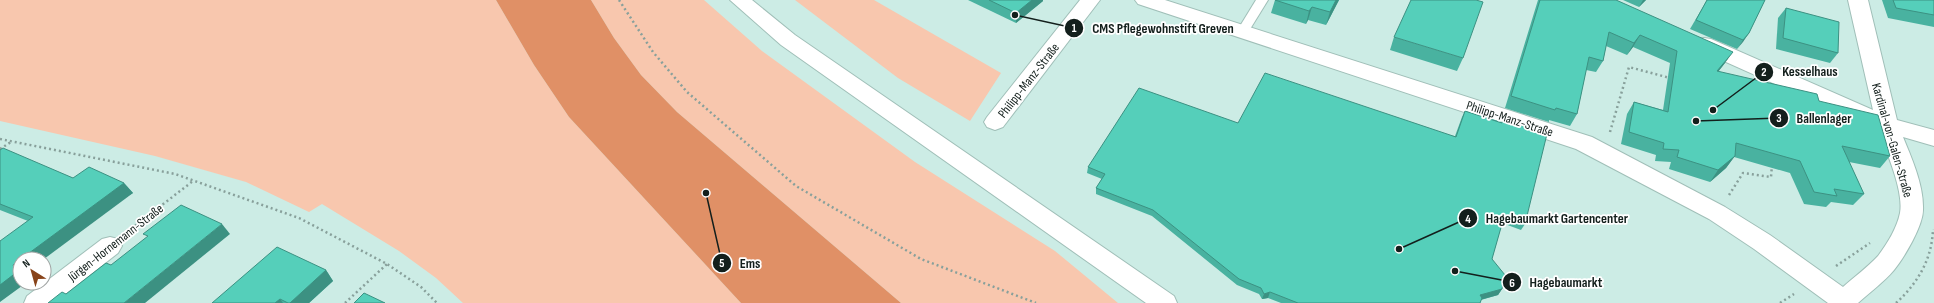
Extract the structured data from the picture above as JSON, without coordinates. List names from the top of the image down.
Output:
{
  "streets": {
    "street": ["Philipp-Manz-Straße", "Kardinal-von-Galen-Straße", "Jürgen-Hornemann-Straße"]
  },
  "crossings": [
    ["Philipp-Manz-Straße", "Kardinal-von-Galen-Straße"]
  ],
  "places": [
    "CMS Pflegewohnstift Greven",
    "Kesselhaus",
    "Ballenlager",
    "Ems",
    "Hagebaumarkt Gartencenter",
    "Hagebaumarkt"
  ],
  "north": "top left"
}
